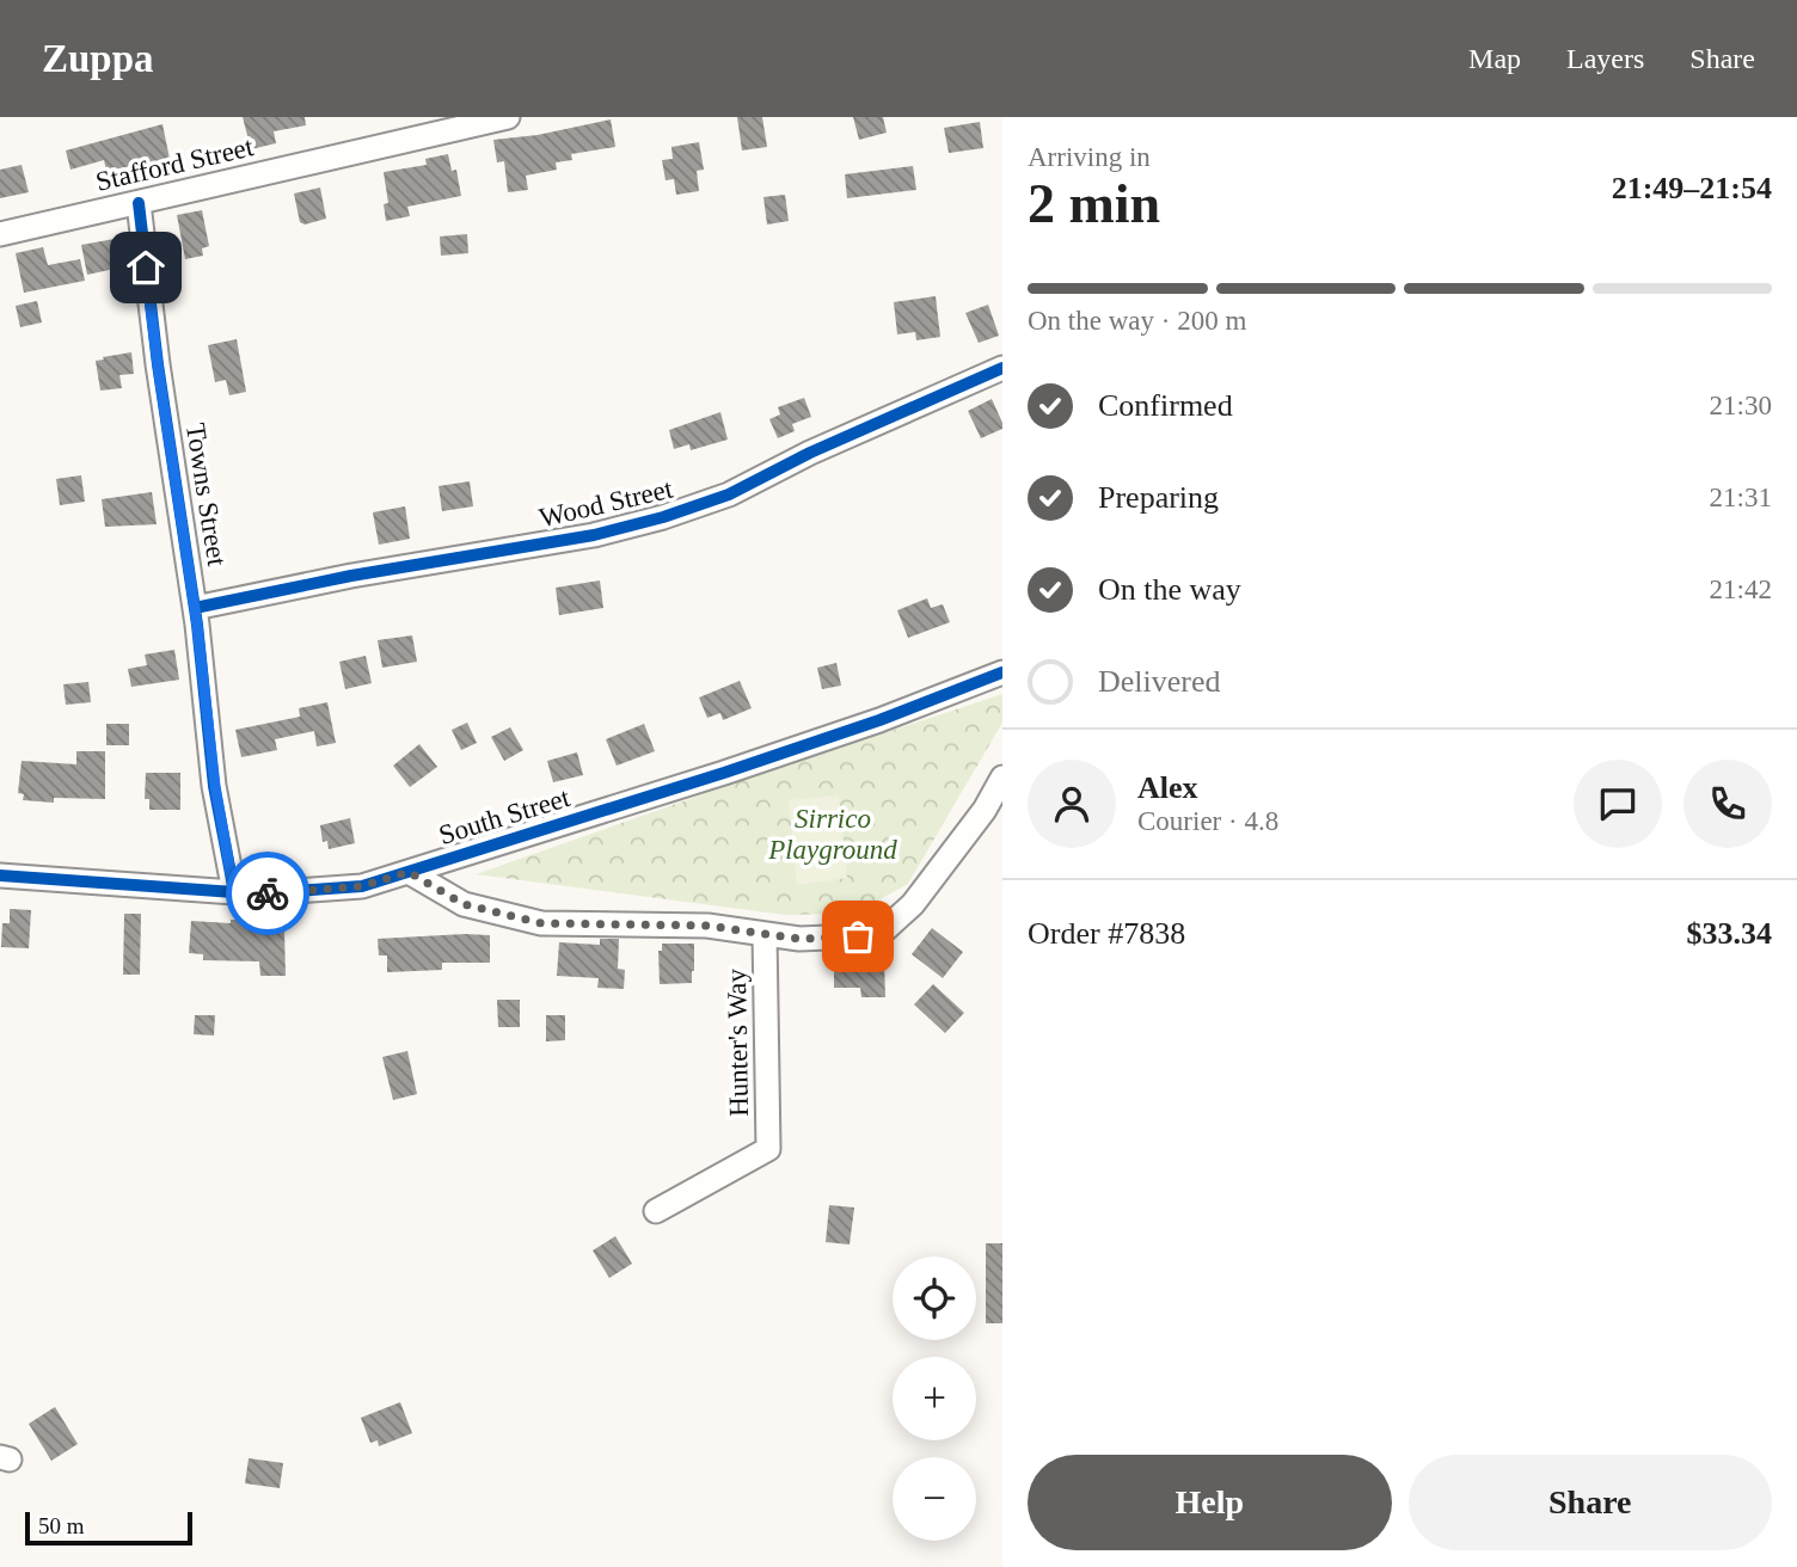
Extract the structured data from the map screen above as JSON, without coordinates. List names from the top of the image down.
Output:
{
  "streets": {
    "street": [
      "Stafford Street",
      "Towns Street",
      "Wood Street",
      "South Street",
      "Hunter's Way"
    ]
  },
  "crossings": [
    ["Stafford Street", "Towns Street"],
    ["Towns Street", "Wood Street"],
    ["Towns Street", "South Street"],
    ["South Street", "Hunter's Way"]
  ],
  "parks": ["Sirrico Playground"],
  "scale_bar": "50 m",
  "page": {
    "header": "Zuppa",
    "nav": ["Map", "Layers", "Share"],
    "heading": ["2 min", "Arriving in", "21:49–21:54"],
    "panel": [
      "Alex",
      "Courier · 4.8",
      "Order #7838",
      "$33.34"
    ],
    "bar": "On the way · 200 m",
    "list": [
      ["Confirmed", "21:30"],
      ["Preparing", "21:31"],
      ["On the way", "21:42"],
      "Delivered"
    ],
    "map_buttons": ["+", "−"],
    "buttons": ["Help", "Share"],
    "scale": "50 m"
  }
}
